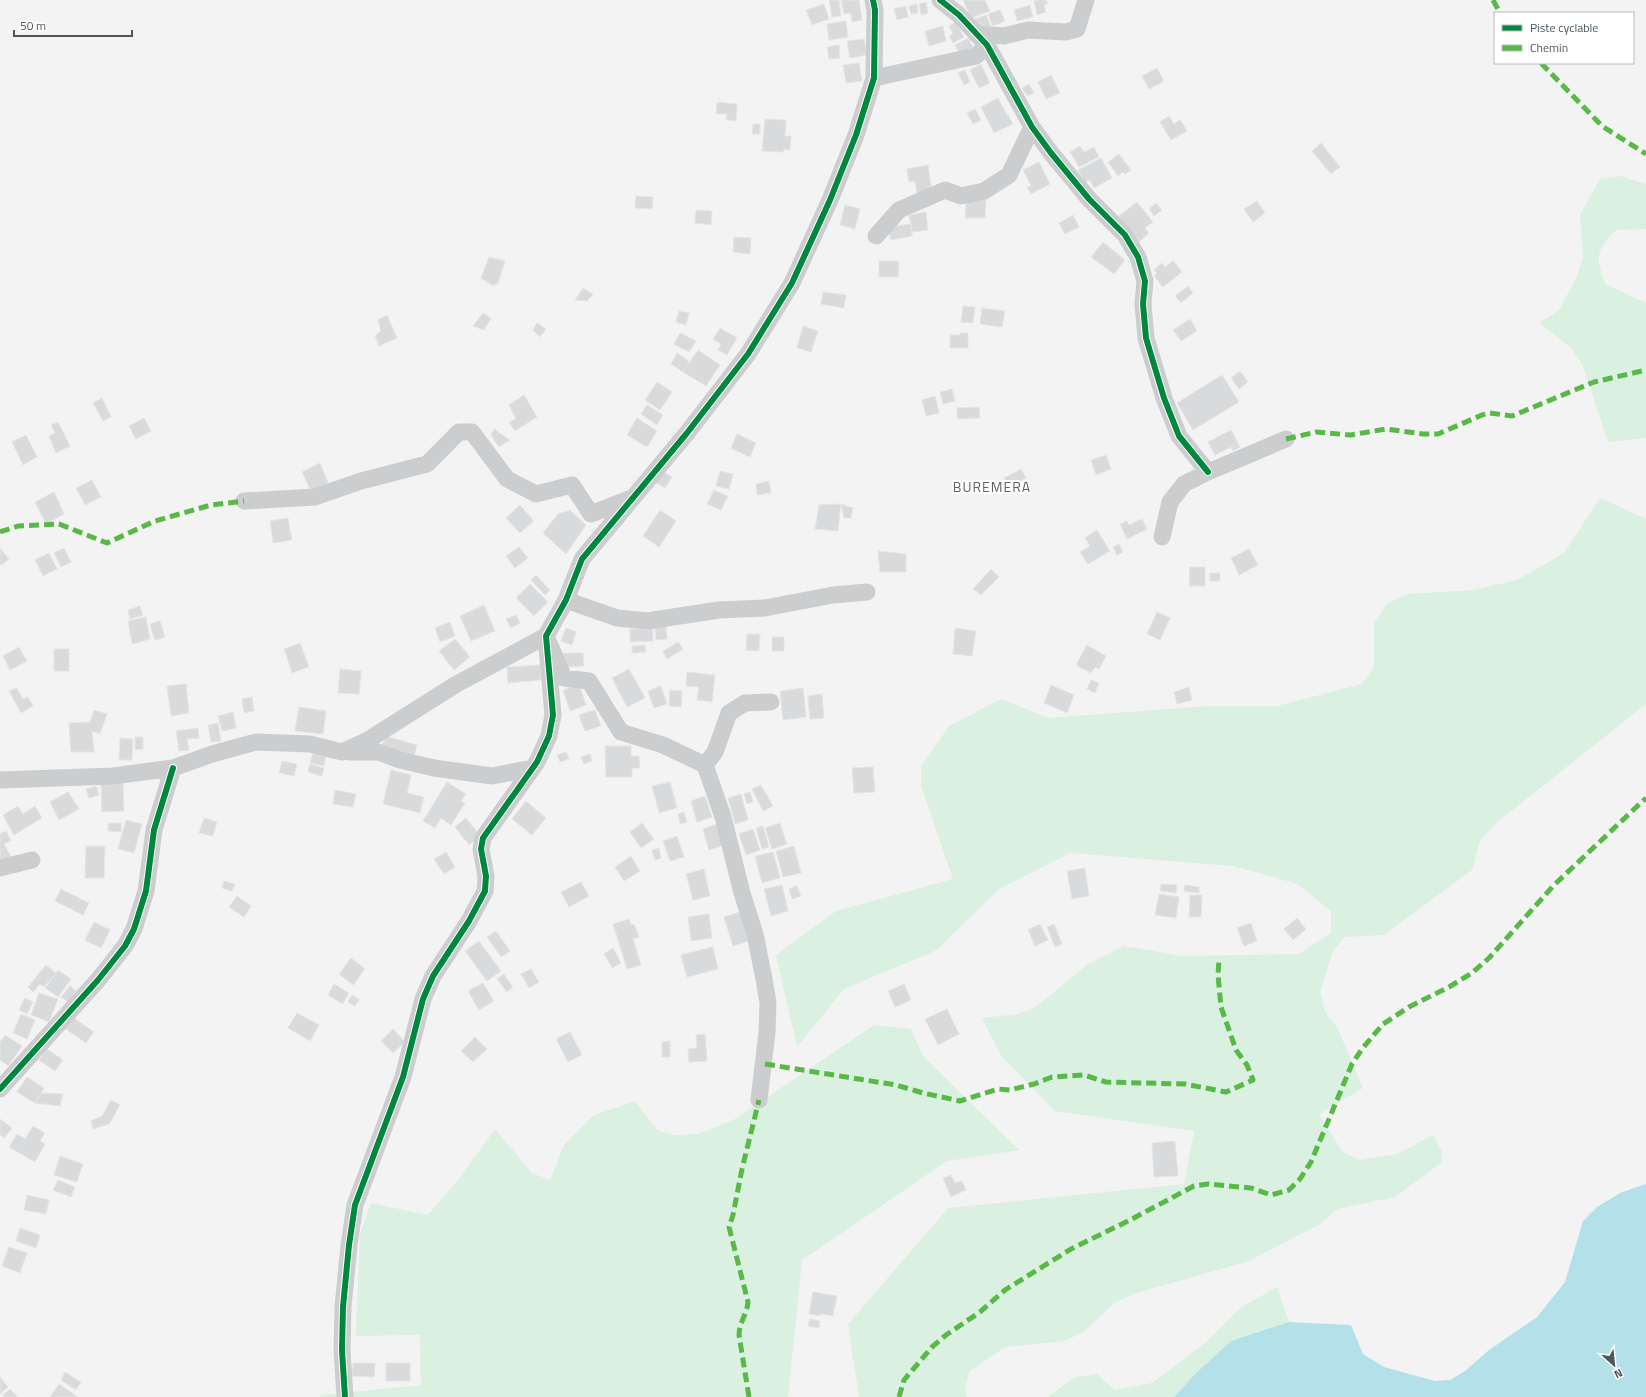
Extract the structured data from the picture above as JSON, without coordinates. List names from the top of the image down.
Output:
{
  "districts": ["BUREMERA"],
  "legend": ["Piste cyclable", "Chemin"],
  "scale_bar": "50 m",
  "north": "bottom right"
}
